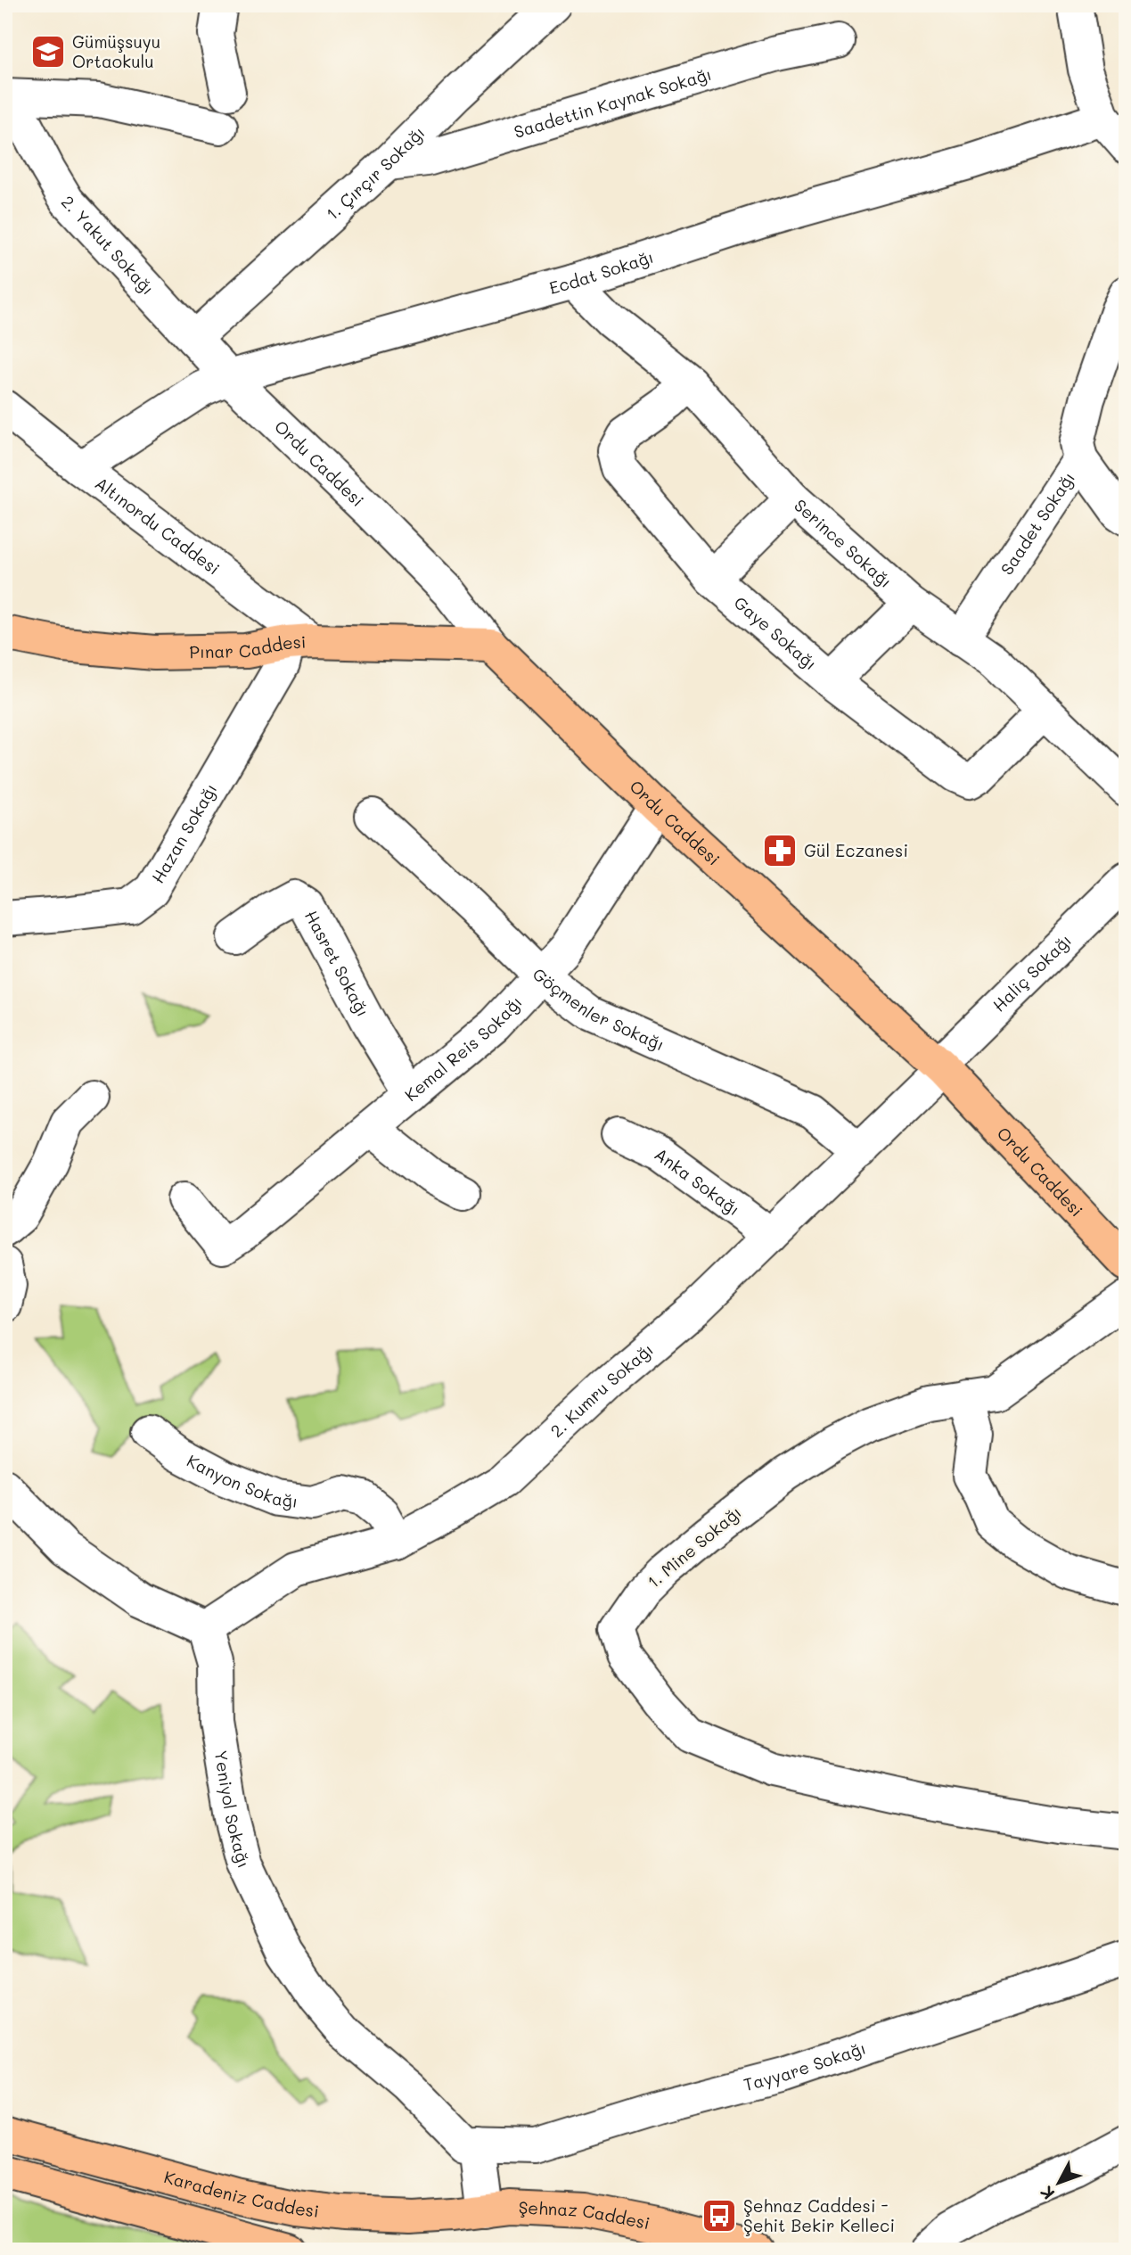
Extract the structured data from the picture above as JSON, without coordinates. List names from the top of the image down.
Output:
{
  "streets": {
    "main road": [
      "Ordu Caddesi",
      "Pınar Caddesi",
      "Karadeniz Caddesi",
      "Şehnaz Caddesi"
    ],
    "street": [
      "Saadettin Kaynak Sokağı",
      "1. Çırçır Sokağı",
      "2. Yakut Sokağı",
      "Ecdat Sokağı",
      "Saadet Sokağı",
      "Altınordu Caddesi",
      "Serince Sokağı",
      "Gaye Sokağı",
      "Hazan Sokağı",
      "Hasret Sokağı",
      "Haliç Sokağı",
      "Göçmenler Sokağı",
      "Kemal Reis Sokağı",
      "Anka Sokağı",
      "2. Kumru Sokağı",
      "Kanyon Sokağı",
      "1. Mine Sokağı",
      "Yeniyol Sokağı",
      "Tayyare Sokağı"
    ]
  },
  "crossings": [
    ["Saadettin Kaynak Sokağı", "1. Çırçır Sokağı"],
    ["1. Çırçır Sokağı", "2. Yakut Sokağı"],
    ["2. Yakut Sokağı", "Ecdat Sokağı"],
    ["2. Yakut Sokağı", "Ordu Caddesi"],
    ["Ecdat Sokağı", "Ordu Caddesi"],
    ["Ecdat Sokağı", "Altınordu Caddesi"],
    ["Ecdat Sokağı", "Serince Sokağı"],
    ["Ordu Caddesi", "Pınar Caddesi"],
    ["Ordu Caddesi", "Haliç Sokağı"],
    ["Ordu Caddesi", "Kemal Reis Sokağı"],
    ["Ordu Caddesi", "2. Kumru Sokağı"],
    ["Saadet Sokağı", "Serince Sokağı"],
    ["Altınordu Caddesi", "Pınar Caddesi"],
    ["Altınordu Caddesi", "Hazan Sokağı"],
    ["Serince Sokağı", "Gaye Sokağı"],
    ["Pınar Caddesi", "Hazan Sokağı"],
    ["Hasret Sokağı", "Kemal Reis Sokağı"],
    ["Haliç Sokağı", "2. Kumru Sokağı"],
    ["Göçmenler Sokağı", "Kemal Reis Sokağı"],
    ["Göçmenler Sokağı", "2. Kumru Sokağı"],
    ["Anka Sokağı", "2. Kumru Sokağı"],
    ["2. Kumru Sokağı", "Kanyon Sokağı"],
    ["2. Kumru Sokağı", "Yeniyol Sokağı"],
    ["Yeniyol Sokağı", "Tayyare Sokağı"],
    ["Karadeniz Caddesi", "Şehnaz Caddesi"]
  ],
  "places": {
    "school or university": ["Gümüşsuyu Ortaokulu"],
    "pharmacy": ["Gül Eczanesi"],
    "bus stop": ["Şehnaz Caddesi - Şehit Bekir Kelleci"]
  },
  "north": "bottom left"
}
